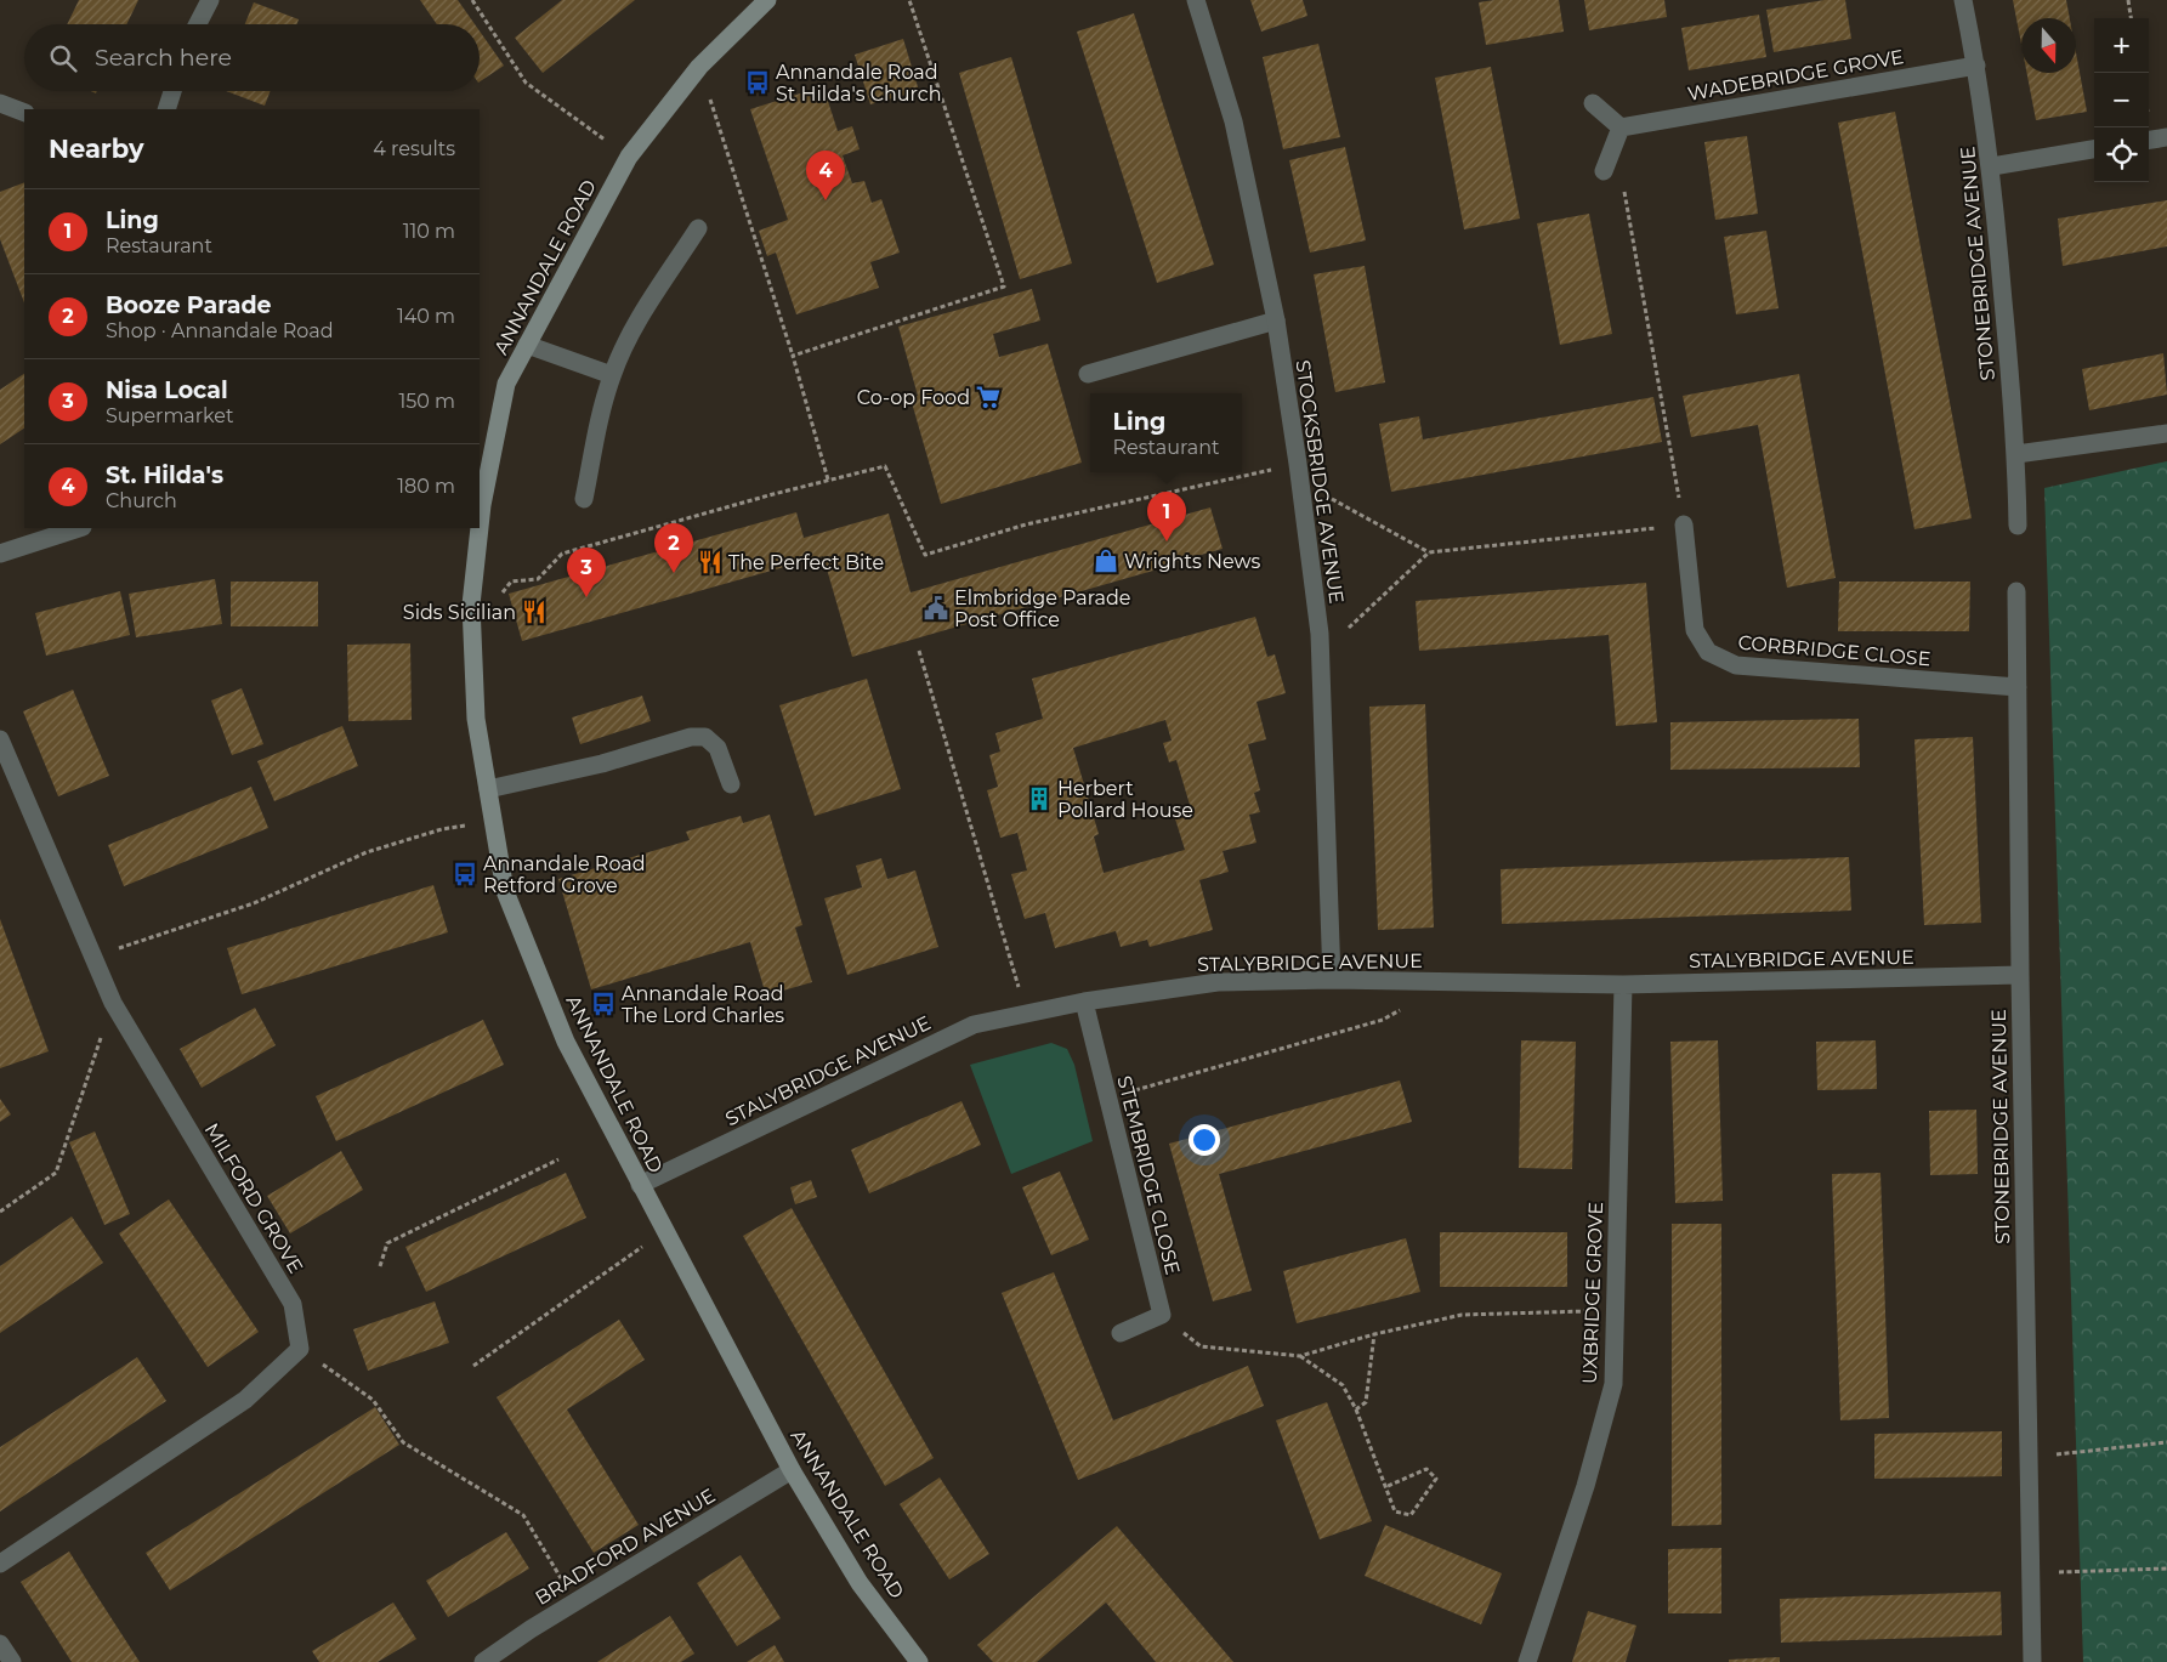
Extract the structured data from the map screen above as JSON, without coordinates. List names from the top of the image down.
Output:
{
  "streets": {
    "street": [
      "WADEBRIDGE GROVE",
      "STONEBRIDGE AVENUE",
      "ANNANDALE ROAD",
      "STOCKSBRIDGE AVENUE",
      "CORBRIDGE CLOSE",
      "STALYBRIDGE AVENUE",
      "STEMBRIDGE CLOSE",
      "MILFORD GROVE",
      "UXBRIDGE GROVE",
      "BRADFORD AVENUE"
    ]
  },
  "crossings": [
    ["WADEBRIDGE GROVE", "STONEBRIDGE AVENUE"],
    ["STONEBRIDGE AVENUE", "CORBRIDGE CLOSE"],
    ["STONEBRIDGE AVENUE", "STALYBRIDGE AVENUE"],
    ["ANNANDALE ROAD", "STALYBRIDGE AVENUE"],
    ["ANNANDALE ROAD", "BRADFORD AVENUE"],
    ["STOCKSBRIDGE AVENUE", "STALYBRIDGE AVENUE"],
    ["STALYBRIDGE AVENUE", "STEMBRIDGE CLOSE"],
    ["STALYBRIDGE AVENUE", "UXBRIDGE GROVE"]
  ],
  "places": {
    "bus stop": ["Annandale Road St Hilda's Church", "Annandale Road Retford Grove", "Annandale Road The Lord Charles"],
    "supermarket": ["Co-op Food"],
    "shop": ["Wrights News"],
    "restaurant": ["The Perfect Bite", "Sids Sicilian"],
    "public building": ["Elmbridge Parade Post Office"],
    "building": ["Herbert Pollard House"]
  },
  "north": "bottom",
  "page": {
    "map_buttons": ["+", "−"],
    "search": "Search here",
    "heading": ["Nearby", "4 results"],
    "pins": [
      "4",
      "1",
      "2",
      "3"
    ],
    "list": [
      {
        "mark": "1",
        "name": "Ling",
        "note": "Restaurant",
        "value": "110 m"
      },
      {
        "mark": "2",
        "name": "Booze Parade",
        "note": "Shop · Annandale Road",
        "value": "140 m"
      },
      {
        "mark": "3",
        "name": "Nisa Local",
        "note": "Supermarket",
        "value": "150 m"
      },
      {
        "mark": "4",
        "name": "St. Hilda's",
        "note": "Church",
        "value": "180 m"
      }
    ],
    "popup": ["Ling", "Restaurant"]
  }
}
